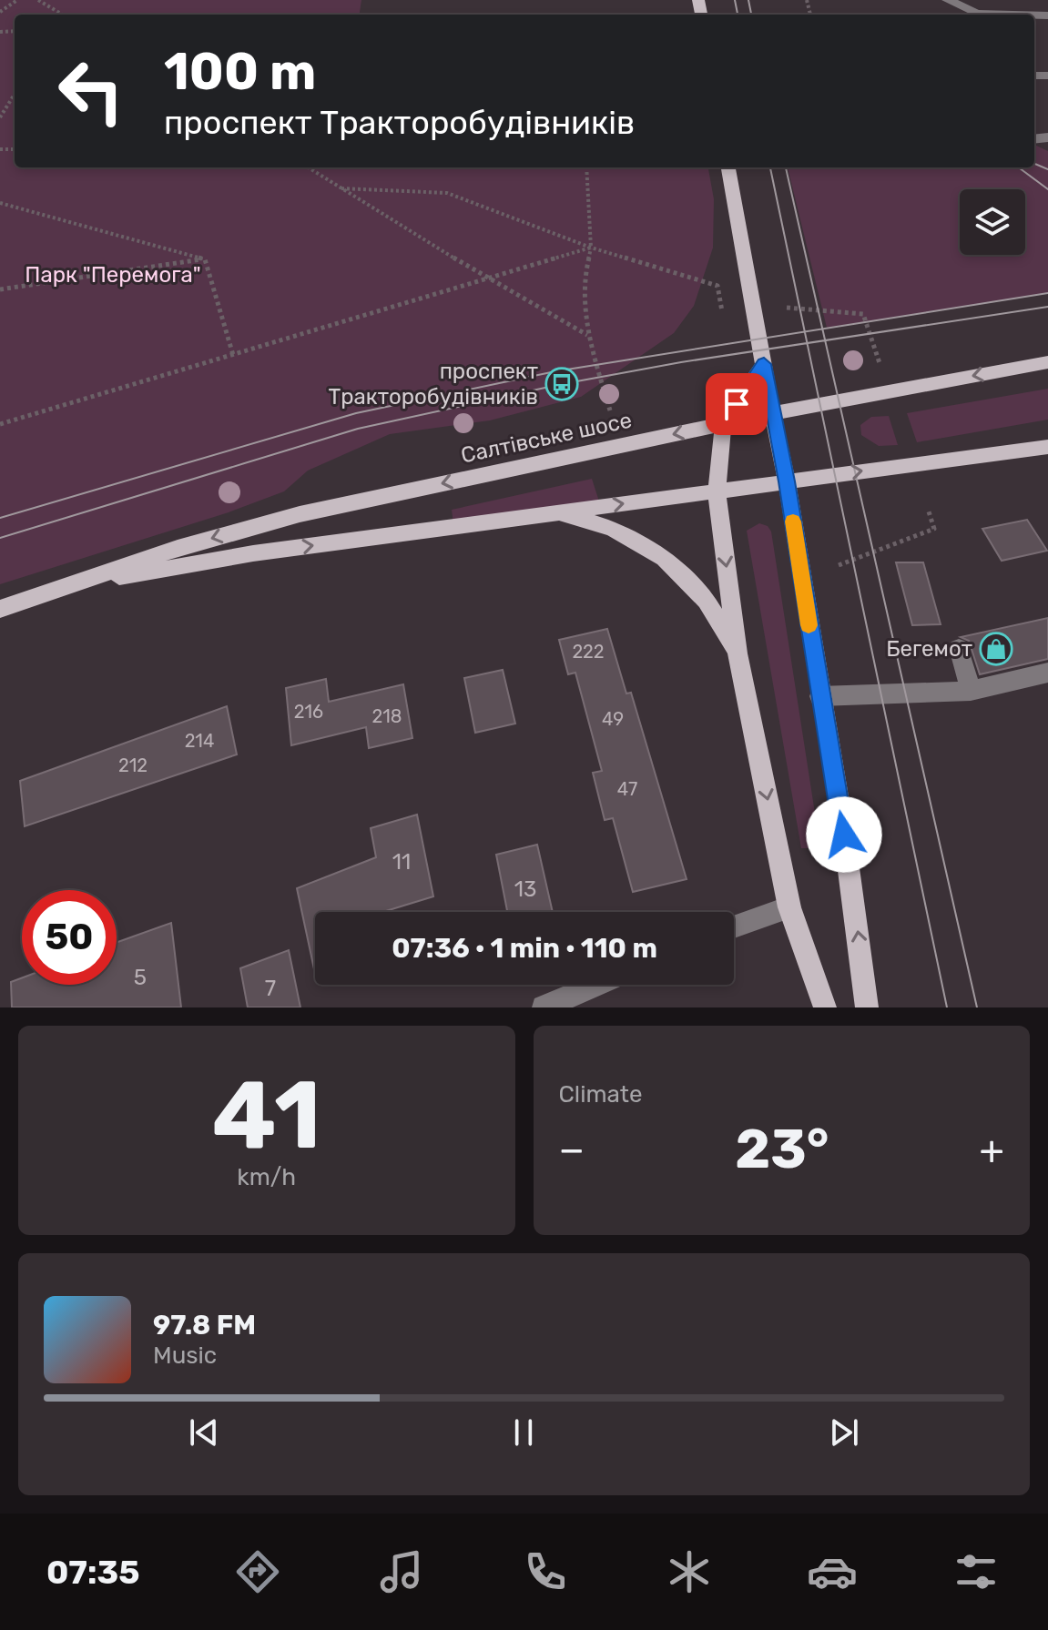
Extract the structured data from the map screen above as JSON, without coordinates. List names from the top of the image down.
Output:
{
  "streets": {
    "main road": ["Салтівське шосе"]
  },
  "parks": ["Парк \"Перемога\""],
  "places": {
    "bus stop": ["проспект Тракторобудівників"],
    "shop": ["Бегемот"]
  },
  "house_numbers": [
    "222",
    "216",
    "218",
    "49",
    "214",
    "212",
    "47",
    "11",
    "13",
    "5",
    "7"
  ],
  "page": {
    "turn": ["100 m", "проспект Тракторобудівників"],
    "limit": "50",
    "trip": "07:36 · 1 min · 110 m",
    "tile": [
      ["41", "km/h"],
      "Climate"
    ],
    "heat": ["−", "23°", "+"],
    "song": ["97.8 FM", "Music"],
    "tabs": "07:35"
  }
}
